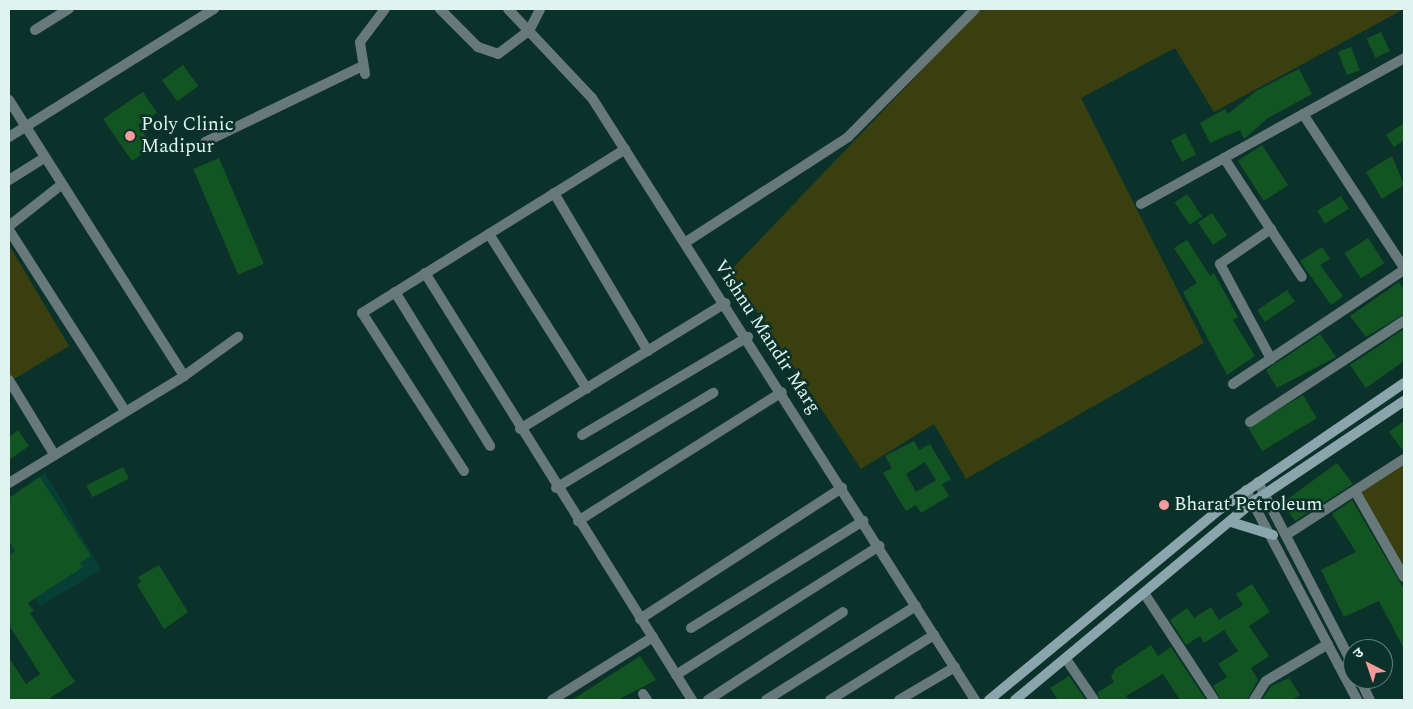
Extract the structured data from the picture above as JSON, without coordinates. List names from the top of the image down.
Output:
{
  "streets": {
    "street": ["Vishnu Mandir Marg"]
  },
  "places": ["Poly Clinic Madipur", "Bharat Petroleum"],
  "north": "top left"
}
